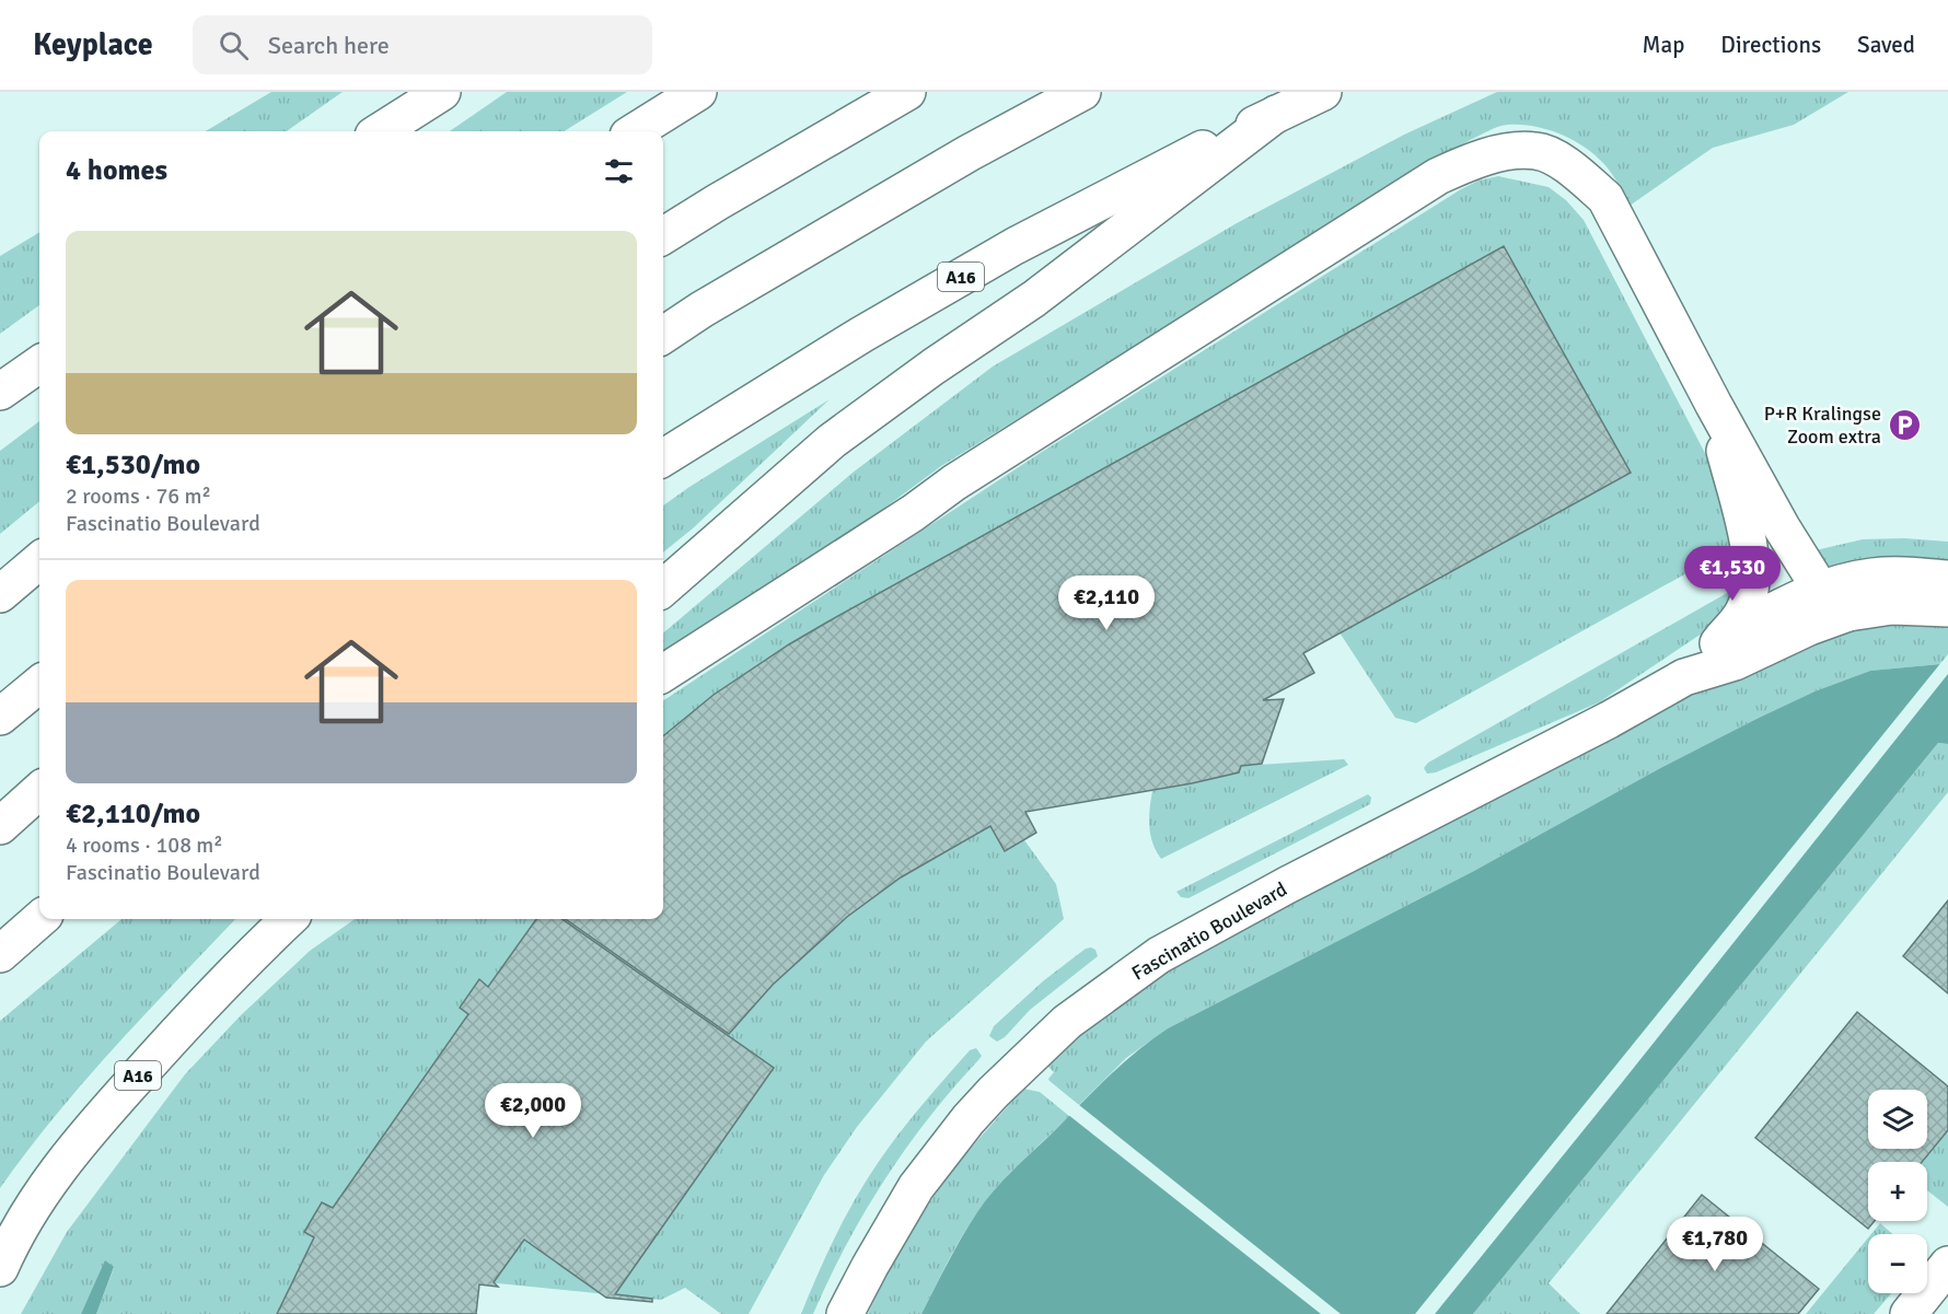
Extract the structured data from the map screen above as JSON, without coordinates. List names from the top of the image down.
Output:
{
  "streets": {
    "main road": ["A16", "Fascinatio Boulevard"]
  },
  "places": {
    "parking": ["P+R Kralingse Zoom extra"]
  },
  "page": {
    "header": "Keyplace",
    "search": "Search here",
    "nav": ["Map", "Directions", "Saved"],
    "heading": "4 homes",
    "list": [
      {
        "name": "€1,530/mo",
        "note": "2 rooms · 76 m² · Fascinatio Boulevard"
      },
      {
        "name": "€2,110/mo",
        "note": "4 rooms · 108 m² · Fascinatio Boulevard"
      }
    ],
    "price": [
      "€1,530",
      "€2,110",
      "€2,000",
      "€1,780"
    ],
    "map_buttons": ["+", "−"]
  }
}
